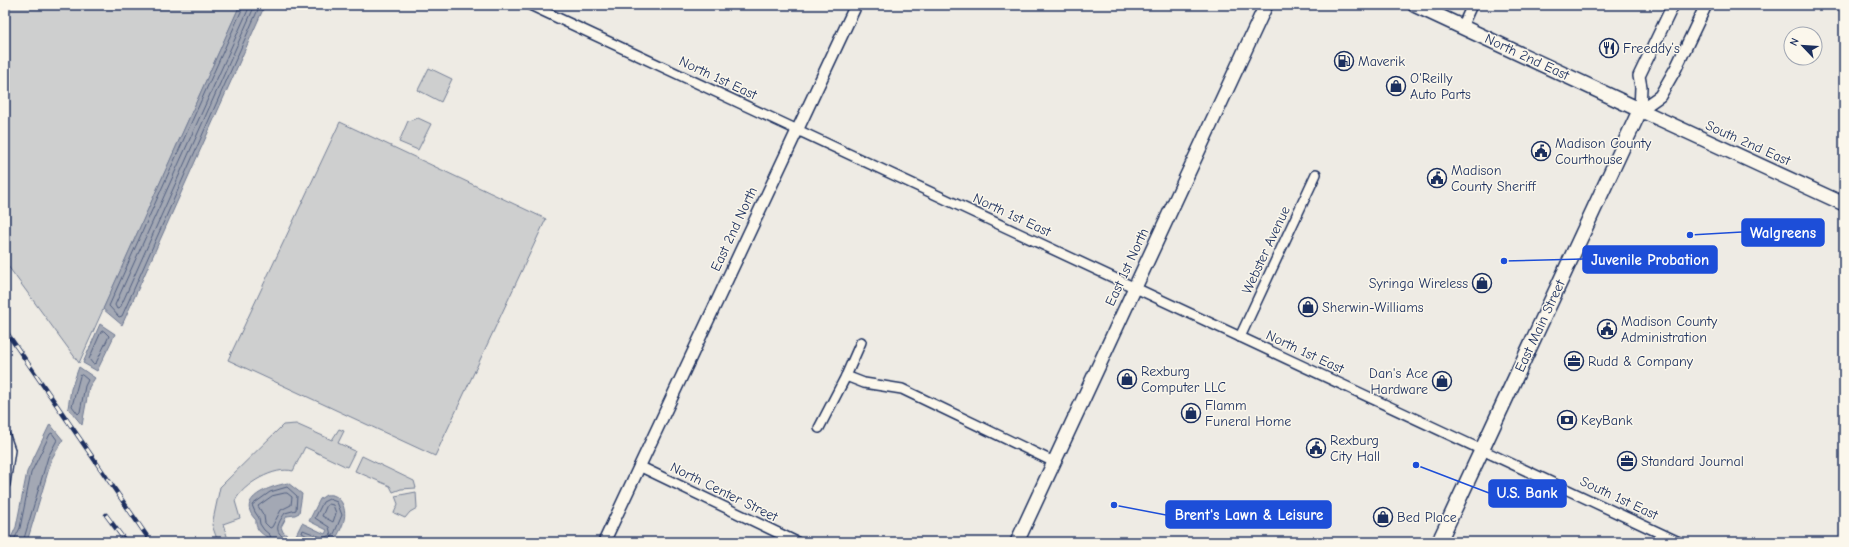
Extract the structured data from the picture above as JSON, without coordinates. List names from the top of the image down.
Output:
{
  "streets": {
    "main road": [
      "North 2nd East",
      "South 2nd East",
      "East 1st North",
      "East Main Street"
    ],
    "street": [
      "North 1st East",
      "East 2nd North",
      "Webster Avenue",
      "North Center Street",
      "South 1st East"
    ]
  },
  "crossings": [
    ["North 2nd East", "South 2nd East"],
    ["North 2nd East", "East Main Street"],
    ["North 1st East", "East 2nd North"],
    ["North 1st East", "Webster Avenue"],
    ["North 1st East", "East 1st North"],
    ["North 1st East", "East Main Street"],
    ["North 1st East", "South 1st East"],
    ["South 2nd East", "East Main Street"],
    ["East 2nd North", "North Center Street"],
    ["East Main Street", "South 1st East"]
  ],
  "places": {
    "restaurant": ["Freeddy’s"],
    "fuel station": ["Maverik"],
    "shop": [
      "O'Reilly Auto Parts",
      "Syringa Wireless",
      "Sherwin-Williams",
      "Rexburg Computer LLC",
      "Dan's Ace Hardware",
      "Flamm Funeral Home",
      "Bed Place"
    ],
    "public building": [
      "Madison County Courthouse",
      "Madison County Sheriff",
      "Madison County Administration",
      "Rexburg City Hall"
    ],
    "other": [
      "Walgreens",
      "Juvenile Probation",
      "U.S. Bank",
      "Brent's Lawn & Leisure"
    ],
    "office": ["Rudd & Company", "Standard Journal"],
    "bank": ["KeyBank"]
  },
  "north": "top left"
}
